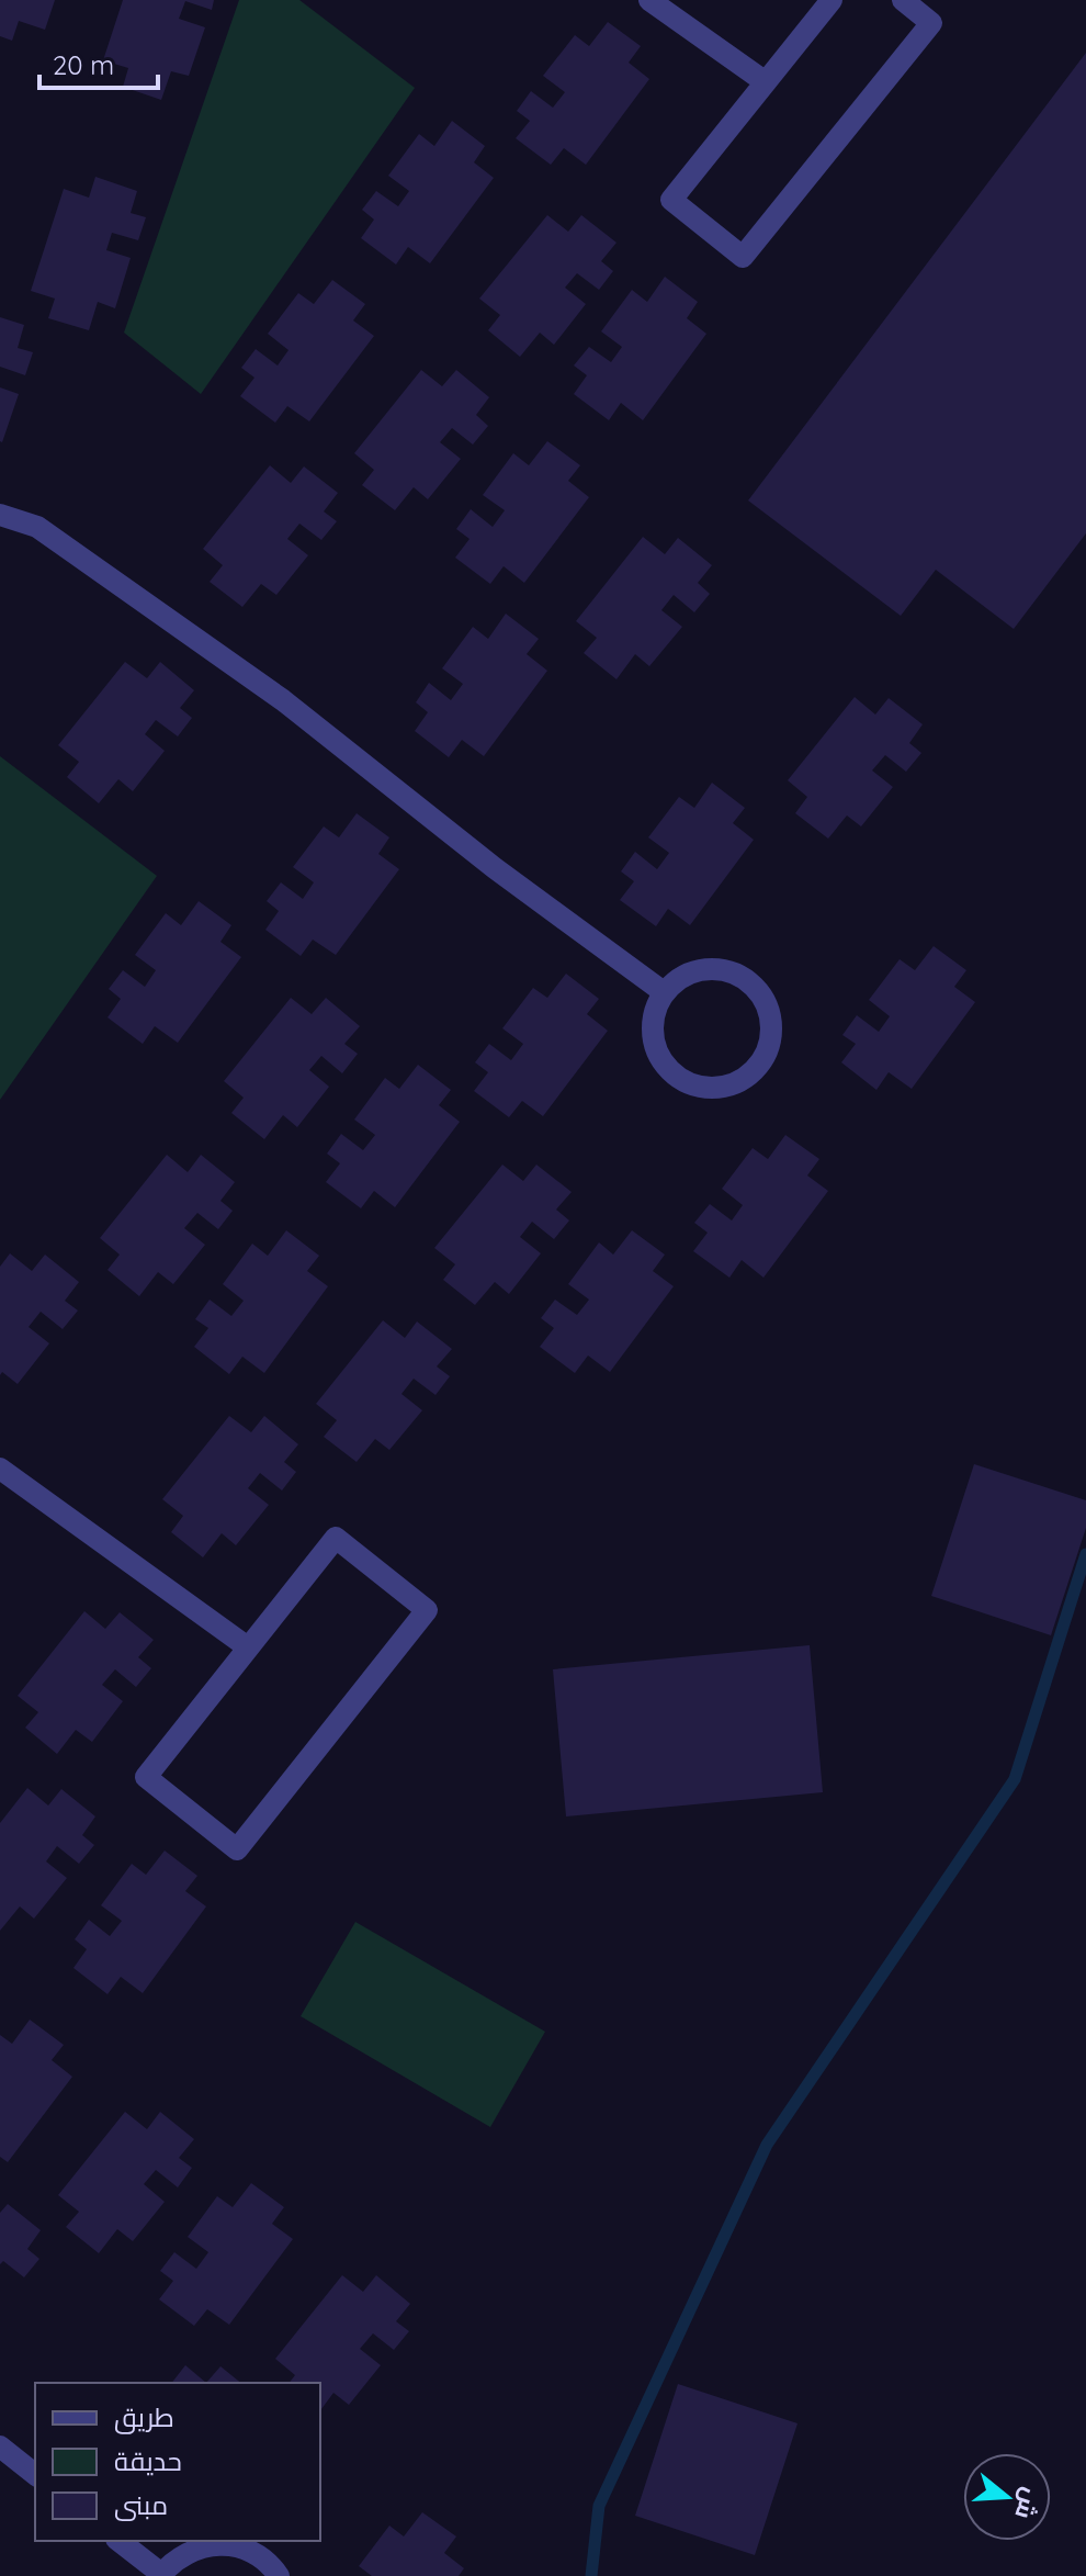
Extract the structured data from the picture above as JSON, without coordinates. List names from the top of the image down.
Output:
{
  "legend": ["طريق", "حديقة", "مبنى"],
  "scale_bar": "20 m",
  "north": "right"
}
